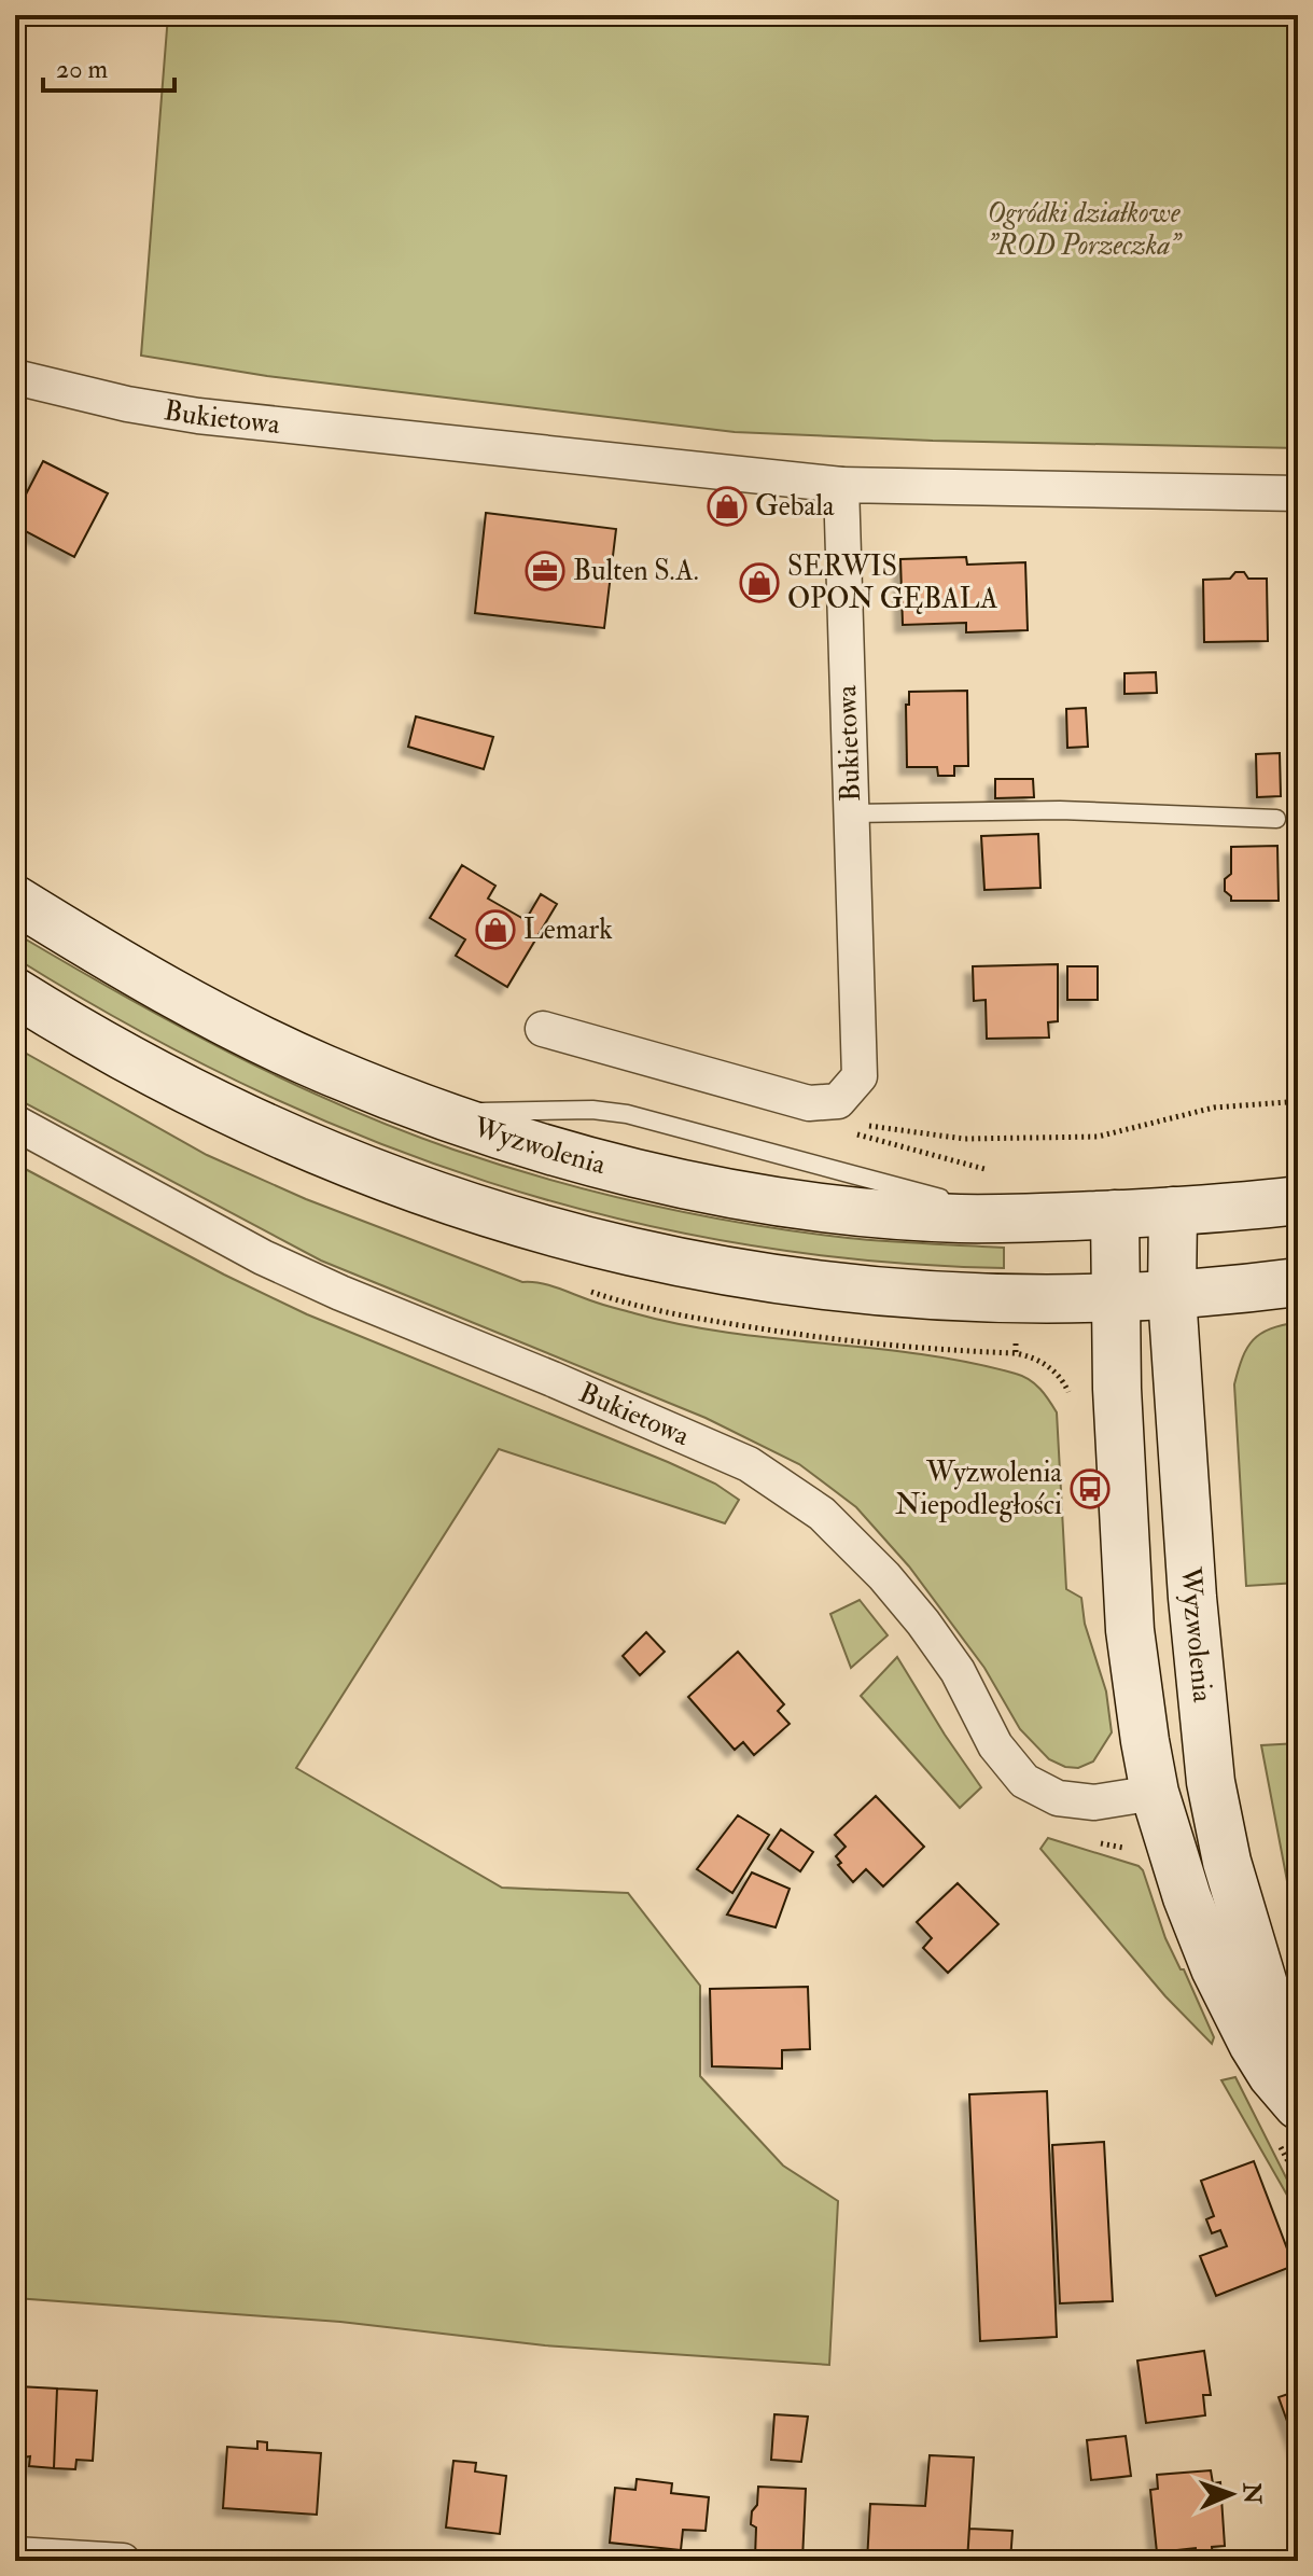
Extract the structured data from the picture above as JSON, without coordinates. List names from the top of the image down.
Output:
{
  "streets": {
    "main road": ["Wyzwolenia"],
    "street": ["Bukietowa"]
  },
  "crossings": [
    ["Bukietowa", "Wyzwolenia"]
  ],
  "parks": ["Ogródki działkowe \"ROD Porzeczka\""],
  "places": {
    "shop": ["Gebala", "SERWIS OPON GĘBALA", "Lemark"],
    "office": ["Bulten S.A."],
    "bus stop": ["Wyzwolenia Niepodległości"]
  },
  "scale_bar": "20 m",
  "north": "right"
}
